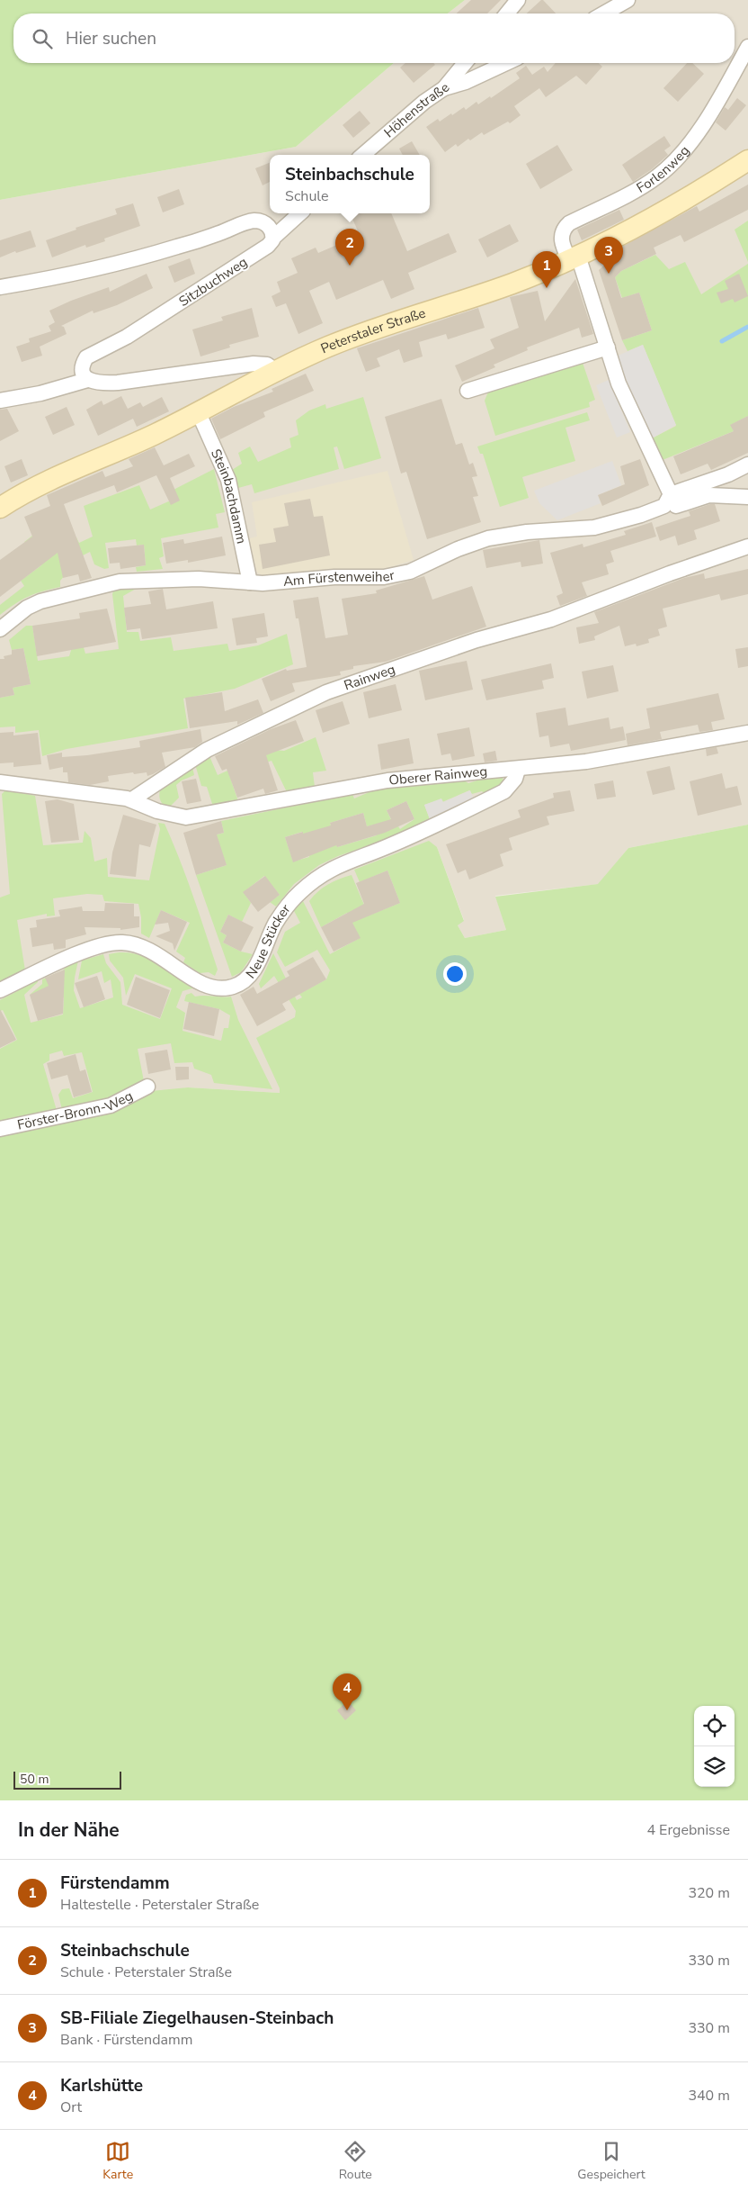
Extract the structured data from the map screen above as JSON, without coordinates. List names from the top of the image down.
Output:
{
  "streets": {
    "main road": ["Peterstaler Straße"],
    "street": [
      "Höhenstraße",
      "Forlenweg",
      "Sitzbuchweg",
      "Steinbachdamm",
      "Am Fürstenweiher",
      "Rainweg",
      "Oberer Rainweg",
      "Neue Stücker",
      "Förster-Bronn-Weg"
    ]
  },
  "crossings": [
    ["Forlenweg", "Peterstaler Straße"],
    ["Forlenweg", "Am Fürstenweiher"],
    ["Peterstaler Straße", "Steinbachdamm"],
    ["Steinbachdamm", "Am Fürstenweiher"],
    ["Rainweg", "Oberer Rainweg"],
    ["Oberer Rainweg", "Neue Stücker"]
  ],
  "scale_bar": "50 m",
  "page": {
    "search": "Hier suchen",
    "popup": ["Steinbachschule", "Schule"],
    "pins": [
      "2",
      "3",
      "1",
      "4"
    ],
    "scale": "50 m",
    "heading": ["In der Nähe", "4 Ergebnisse"],
    "list": [
      {
        "mark": "1",
        "name": "Fürstendamm",
        "note": "Haltestelle · Peterstaler Straße",
        "value": "320 m"
      },
      {
        "mark": "2",
        "name": "Steinbachschule",
        "note": "Schule · Peterstaler Straße",
        "value": "330 m"
      },
      {
        "mark": "3",
        "name": "SB-Filiale Ziegelhausen-Steinbach",
        "note": "Bank · Fürstendamm",
        "value": "330 m"
      },
      {
        "mark": "4",
        "name": "Karlshütte",
        "note": "Ort",
        "value": "340 m"
      }
    ],
    "nav": ["Karte", "Route", "Gespeichert"]
  }
}
